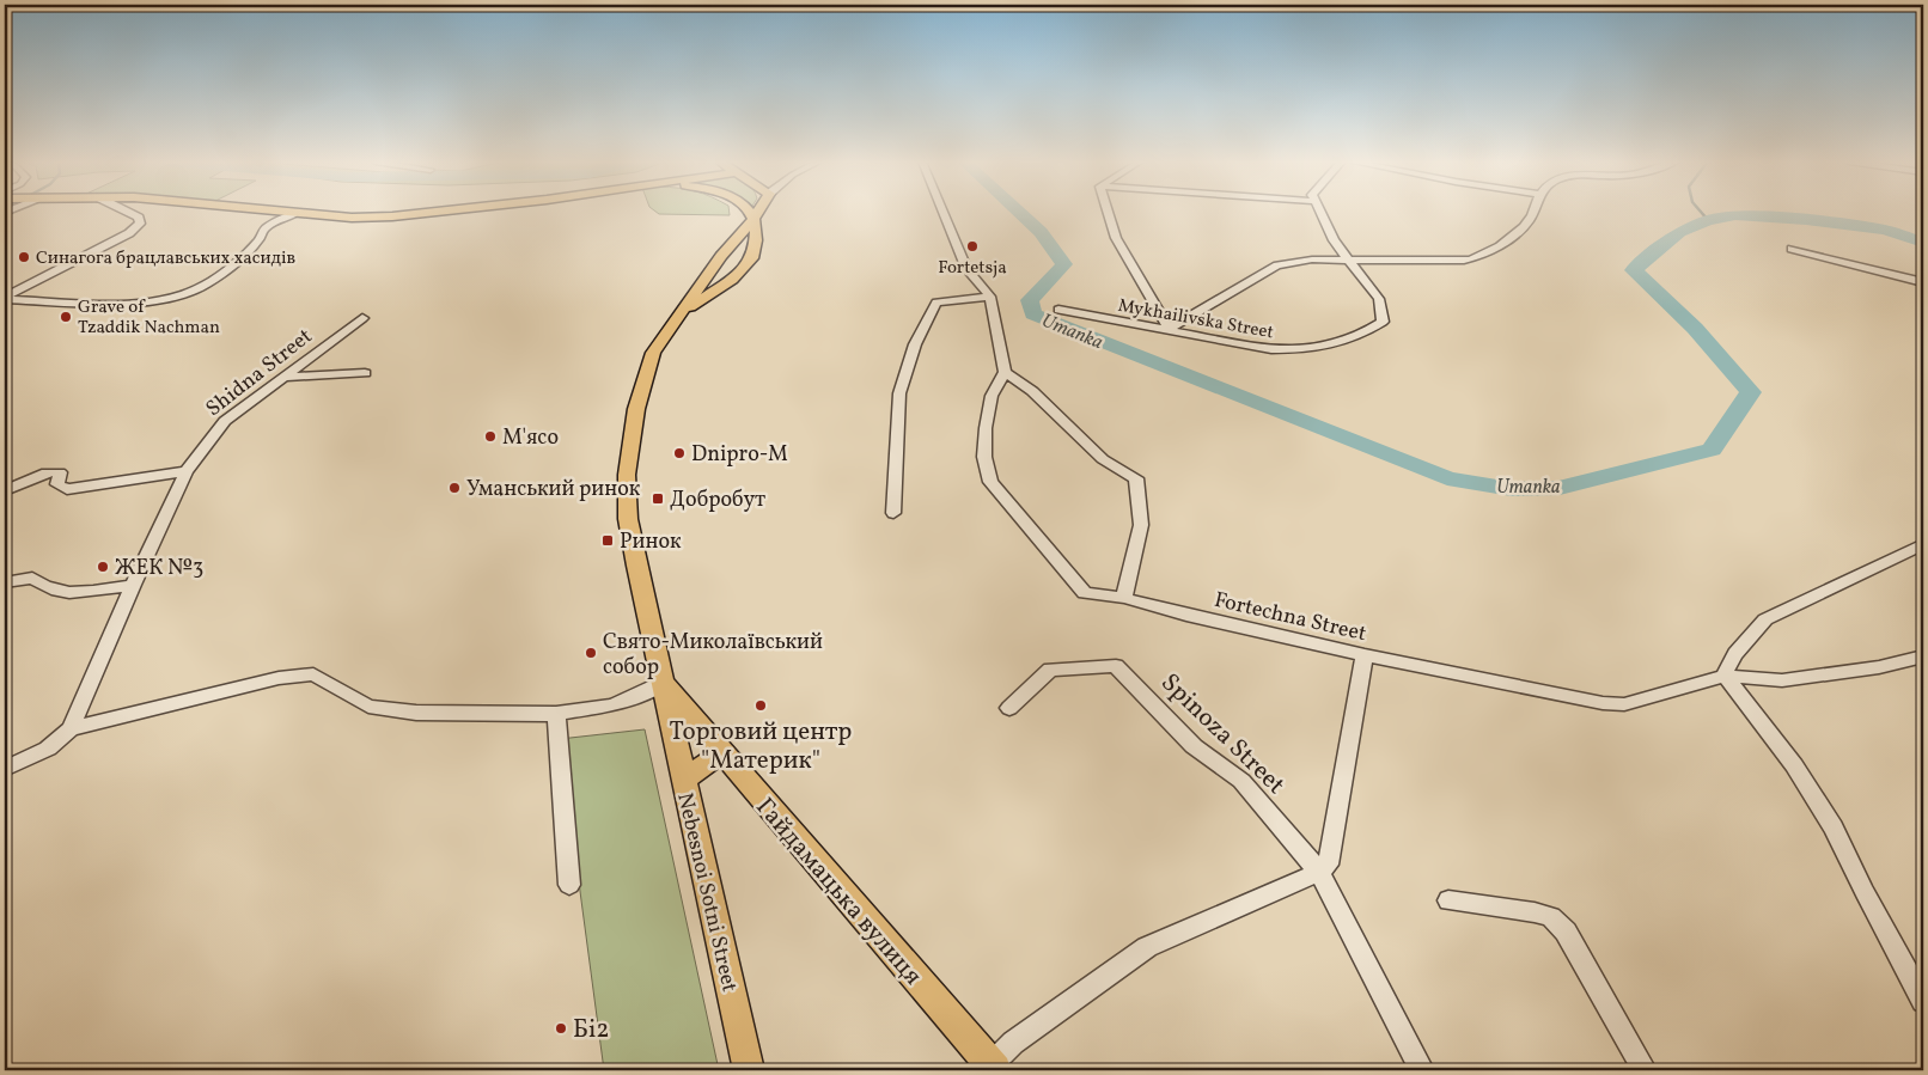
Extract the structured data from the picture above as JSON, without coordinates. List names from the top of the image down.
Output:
{
  "streets": {
    "main road": ["Гайдамацька вулиця", "Nebesnoi Sotni Street"],
    "street": [
      "Mykhailivska Street",
      "Shidna Street",
      "Fortechna Street",
      "Spinoza Street"
    ]
  },
  "crossings": [
    ["Гайдамацька вулиця", "Nebesnoi Sotni Street"]
  ],
  "water": ["Umanka"],
  "places": {
    "other": [
      "Fortetsja",
      "Синагога брацлавських хасидів",
      "Grave of Tzaddik Nachman",
      "М'ясо",
      "Dnipro-M",
      "Уманський ринок",
      "ЖЕК №3",
      "Свято-Миколаївський собор",
      "Торговий центр \"Материк\"",
      "Бі2"
    ],
    "transit": ["Добробут", "Ринок"]
  }
}
